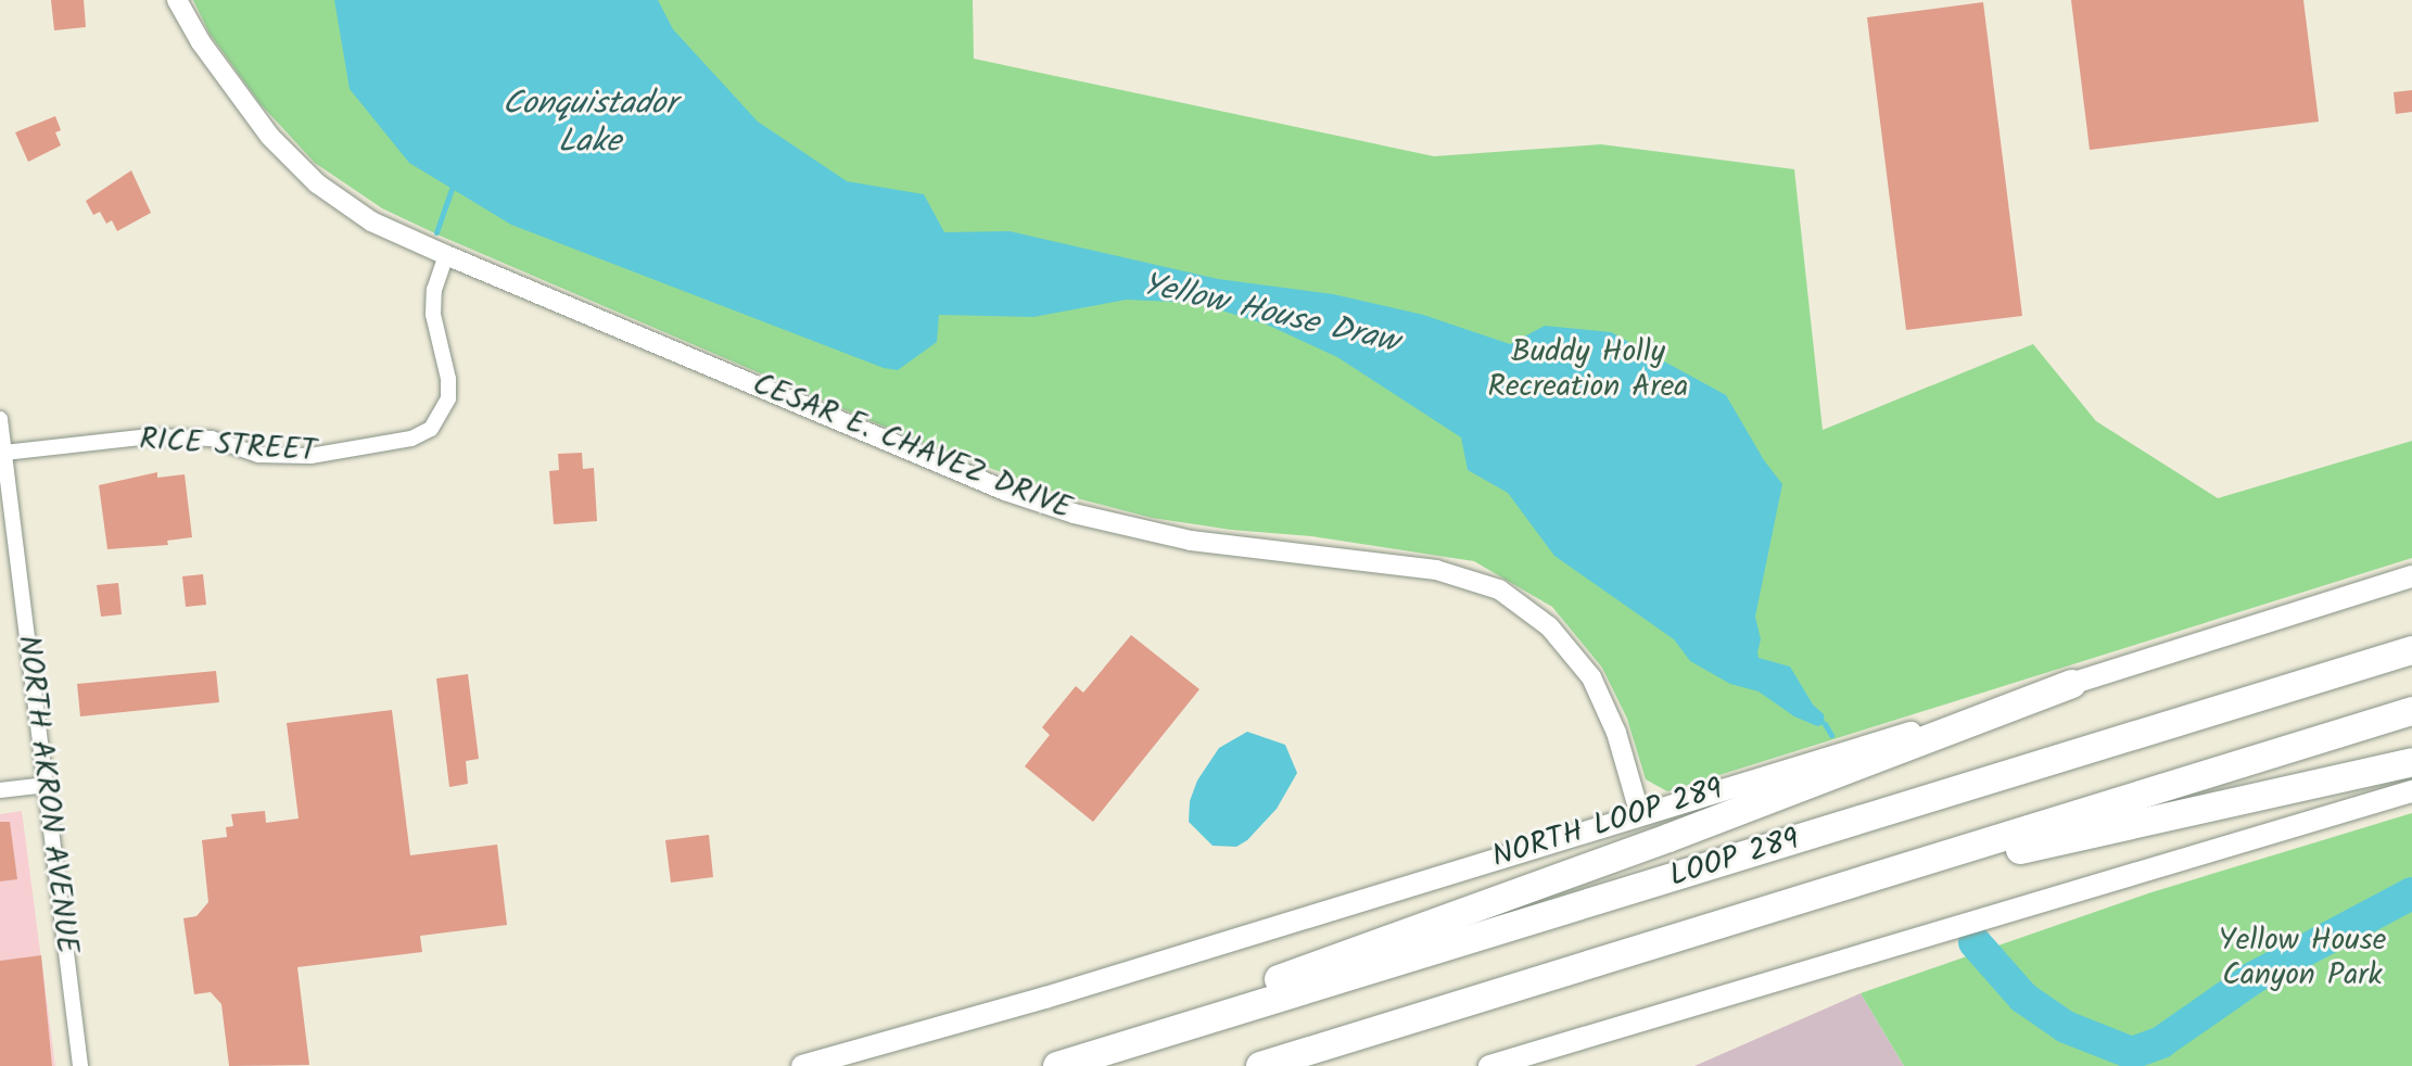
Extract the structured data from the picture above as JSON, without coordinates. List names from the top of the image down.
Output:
{
  "streets": {
    "highway": ["LOOP 289"],
    "main road": ["NORTH LOOP 289"],
    "street": ["RICE STREET", "CESAR E. CHAVEZ DRIVE", "NORTH AKRON AVENUE"]
  },
  "crossings": [
    ["RICE STREET", "CESAR E. CHAVEZ DRIVE"],
    ["RICE STREET", "NORTH AKRON AVENUE"],
    ["CESAR E. CHAVEZ DRIVE", "NORTH LOOP 289"]
  ],
  "water": ["Conquistador Lake", "Yellow House Draw"],
  "parks": ["Buddy Holly Recreation Area", "Yellow House Canyon Park"]
}
